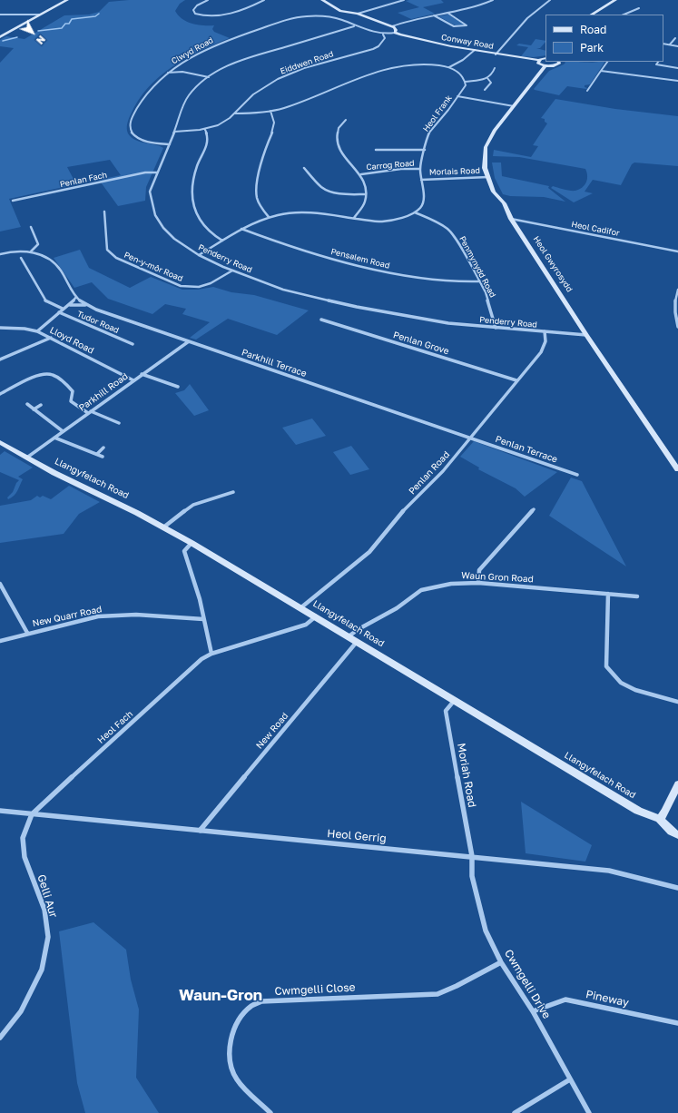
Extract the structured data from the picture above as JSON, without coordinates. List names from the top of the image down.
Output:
{
  "streets": {
    "street": [
      "Conway Road",
      "Clwyd Road",
      "Eiddwen Road",
      "Heol Frank",
      "Carrog Road",
      "Morlais Road",
      "Penlan Fach",
      "Heol Cadifor",
      "Penderry Road",
      "Pensalem Road",
      "Heol Gwyrosydd",
      "Pen-y-môr Road",
      "Penmynydd Road",
      "Tudor Road",
      "Lloyd Road",
      "Penlan Grove",
      "Parkhill Terrace",
      "Parkhill Road",
      "Penlan Terrace",
      "Penlan Road",
      "Llangyfelach Road",
      "Waun Gron Road",
      "New Quarr Road",
      "Heol Fach",
      "New Road",
      "Moriah Road",
      "Heol Gerrig",
      "Gelli Aur",
      "Cwmgelli Drive",
      "Cwmgelli Close",
      "Pineway"
    ]
  },
  "crossings": [
    ["Conway Road", "Clwyd Road"],
    ["Conway Road", "Eiddwen Road"],
    ["Conway Road", "Penderry Road"],
    ["Clwyd Road", "Penderry Road"],
    ["Eiddwen Road", "Penderry Road"],
    ["Heol Frank", "Carrog Road"],
    ["Heol Frank", "Morlais Road"],
    ["Heol Frank", "Penmynydd Road"],
    ["Morlais Road", "Heol Gwyrosydd"],
    ["Penlan Fach", "Penderry Road"],
    ["Heol Cadifor", "Heol Gwyrosydd"],
    ["Penderry Road", "Heol Gwyrosydd"],
    ["Penderry Road", "Pen-y-môr Road"],
    ["Penderry Road", "Penmynydd Road"],
    ["Penderry Road", "Penlan Road"],
    ["Pensalem Road", "Penmynydd Road"],
    ["Lloyd Road", "Parkhill Road"],
    ["Penlan Grove", "Penlan Road"],
    ["Parkhill Terrace", "Parkhill Road"],
    ["Parkhill Terrace", "Penlan Terrace"],
    ["Parkhill Terrace", "Penlan Road"],
    ["Parkhill Road", "Llangyfelach Road"],
    ["Penlan Terrace", "Penlan Road"],
    ["Penlan Road", "Llangyfelach Road"],
    ["Llangyfelach Road", "Waun Gron Road"],
    ["Llangyfelach Road", "Heol Fach"],
    ["Llangyfelach Road", "New Road"],
    ["Llangyfelach Road", "Moriah Road"],
    ["Heol Fach", "Heol Gerrig"],
    ["Heol Fach", "Gelli Aur"],
    ["New Road", "Heol Gerrig"],
    ["Moriah Road", "Heol Gerrig"],
    ["Moriah Road", "Cwmgelli Drive"],
    ["Heol Gerrig", "Gelli Aur"],
    ["Heol Gerrig", "Cwmgelli Drive"],
    ["Cwmgelli Drive", "Cwmgelli Close"],
    ["Cwmgelli Drive", "Pineway"]
  ],
  "districts": ["Waun-Gron"],
  "legend": ["Road", "Park"],
  "north": "bottom right"
}
